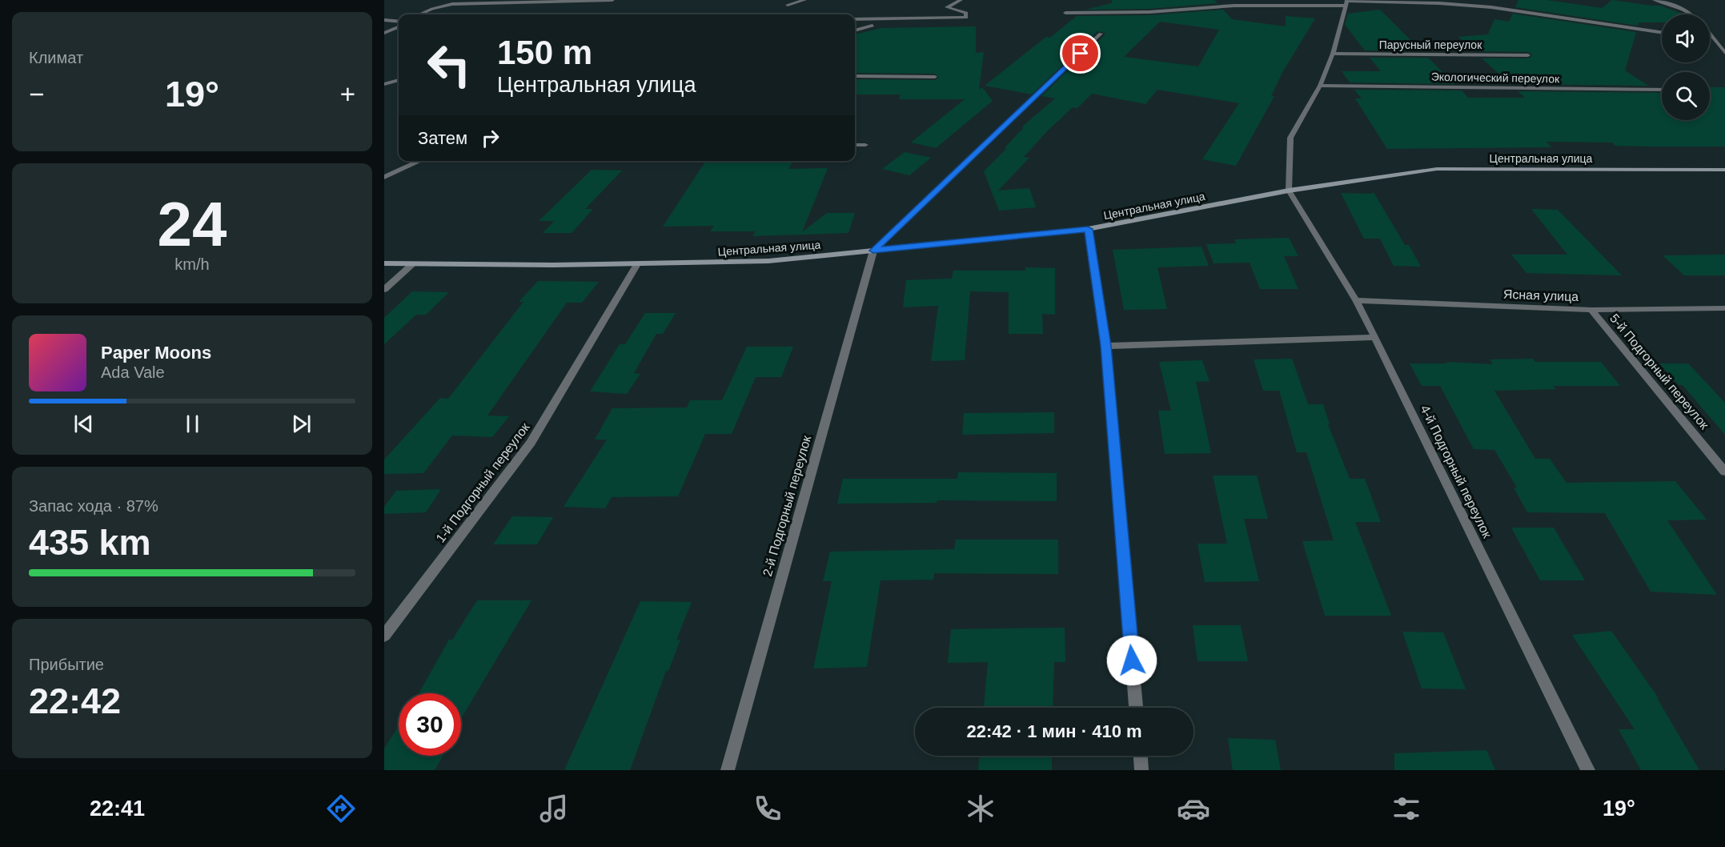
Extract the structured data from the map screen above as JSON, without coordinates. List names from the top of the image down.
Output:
{
  "streets": {
    "street": [
      "Парусный переулок",
      "Экологический переулок",
      "Центральная улица",
      "Ясная улица",
      "5-й Подгорный переулок",
      "4-й Подгорный переулок",
      "1-й Подгорный переулок",
      "2-й Подгорный переулок"
    ]
  },
  "crossings": [
    ["Центральная улица", "4-й Подгорный переулок"],
    ["Центральная улица", "1-й Подгорный переулок"],
    ["Центральная улица", "2-й Подгорный переулок"],
    ["Ясная улица", "5-й Подгорный переулок"],
    ["Ясная улица", "4-й Подгорный переулок"]
  ],
  "page": {
    "tile": [
      "Климат",
      ["24", "km/h"],
      ["Запас хода · 87%", "435 km"],
      ["Прибытие", "22:42"]
    ],
    "turn": ["150 m", "Центральная улица"],
    "heat": ["−", "19°", "+"],
    "then": "Затем",
    "song": ["Paper Moons", "Ada Vale"],
    "limit": "30",
    "trip": "22:42 · 1 мин · 410 m",
    "tabs": ["22:41", "19°"]
  }
}
